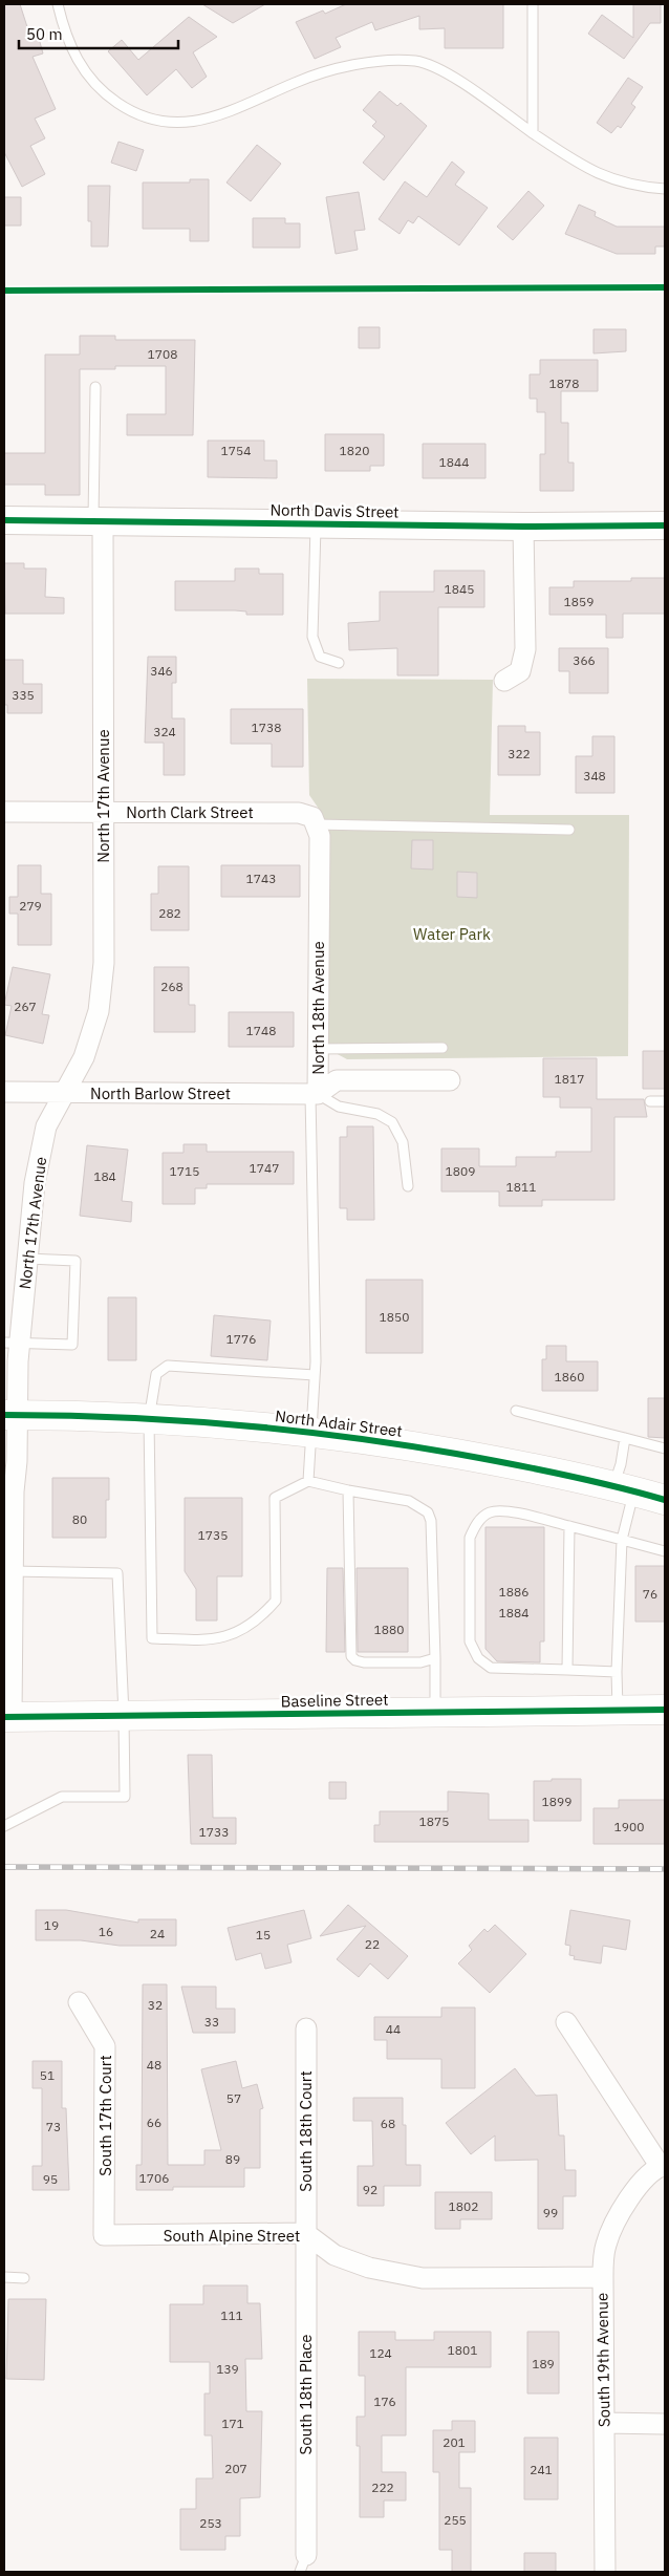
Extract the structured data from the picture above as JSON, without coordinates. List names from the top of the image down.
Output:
{
  "streets": {
    "highway": ["North Adair Street", "Baseline Street"],
    "street": [
      "North Davis Street",
      "North 17th Avenue",
      "North Clark Street",
      "North 18th Avenue",
      "North Barlow Street",
      "South 17th Court",
      "South 18th Court",
      "South Alpine Street",
      "South 19th Avenue",
      "South 18th Place"
    ]
  },
  "crossings": [
    ["North Davis Street", "North 17th Avenue"],
    ["North 17th Avenue", "North Clark Street"],
    ["North 17th Avenue", "North Barlow Street"],
    ["North 17th Avenue", "North Adair Street"],
    ["North 17th Avenue", "Baseline Street"],
    ["North Clark Street", "North 18th Avenue"],
    ["North 18th Avenue", "North Barlow Street"],
    ["South 17th Court", "South Alpine Street"],
    ["South 18th Court", "South Alpine Street"],
    ["South 18th Court", "South 18th Place"],
    ["South Alpine Street", "South 19th Avenue"],
    ["South Alpine Street", "South 18th Place"]
  ],
  "parks": ["Water Park"],
  "house_numbers": [
    "1708",
    "1878",
    "1754",
    "1820",
    "1844",
    "1845",
    "1859",
    "366",
    "346",
    "335",
    "1738",
    "324",
    "322",
    "348",
    "1743",
    "279",
    "282",
    "268",
    "267",
    "1748",
    "1817",
    "1747",
    "1715",
    "1809",
    "184",
    "1811",
    "1850",
    "1776",
    "1860",
    "80",
    "1735",
    "1886",
    "76",
    "1884",
    "1880",
    "1899",
    "1875",
    "1900",
    "1733",
    "19",
    "16",
    "24",
    "15",
    "22",
    "32",
    "33",
    "44",
    "48",
    "51",
    "57",
    "66",
    "68",
    "73",
    "89",
    "1706",
    "95",
    "92",
    "1802",
    "99",
    "111",
    "1801",
    "124",
    "189",
    "139",
    "176",
    "171",
    "201",
    "207",
    "241",
    "222",
    "255",
    "253"
  ],
  "scale_bar": "50 m"
}
